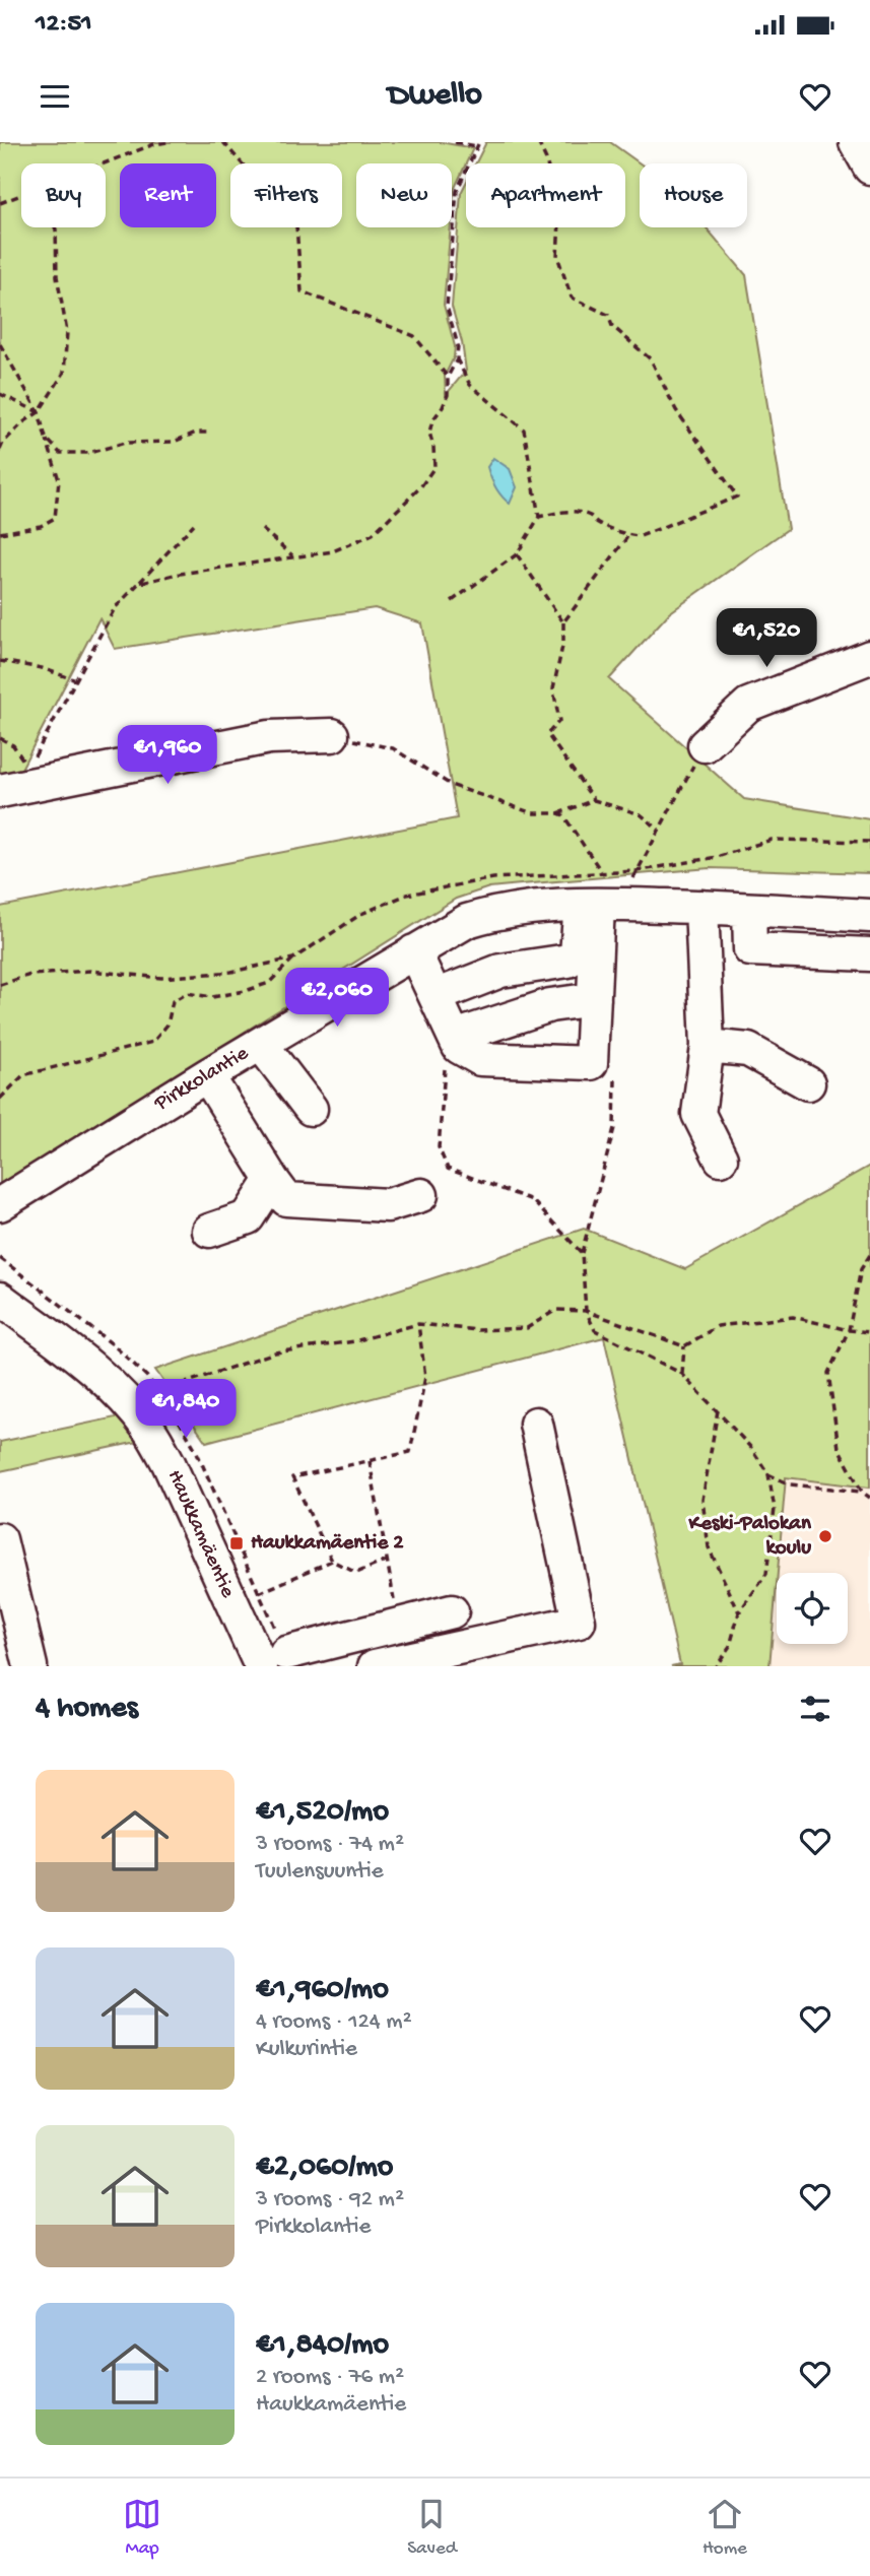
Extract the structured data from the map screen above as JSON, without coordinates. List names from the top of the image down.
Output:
{
  "streets": {
    "street": ["Pirkkolantie", "Haukkamäentie"]
  },
  "places": {
    "other": ["Keski-Palokan koulu"],
    "transit": ["Haukkamäentie 2"]
  },
  "page": {
    "status": "12:51",
    "header": "Dwello",
    "chip": [
      "Buy",
      "Rent",
      "Filters",
      "New",
      "Apartment",
      "House"
    ],
    "price": [
      "€1,520",
      "€1,960",
      "€2,060",
      "€1,840"
    ],
    "heading": "4 homes",
    "list": [
      {
        "name": "€1,520/mo",
        "note": "3 rooms · 74 m² · Tuulensuuntie"
      },
      {
        "name": "€1,960/mo",
        "note": "4 rooms · 124 m² · Kulkurintie"
      },
      {
        "name": "€2,060/mo",
        "note": "3 rooms · 92 m² · Pirkkolantie"
      },
      {
        "name": "€1,840/mo",
        "note": "2 rooms · 76 m² · Haukkamäentie"
      }
    ],
    "tabs": ["Map", "Saved", "Home"]
  }
}
